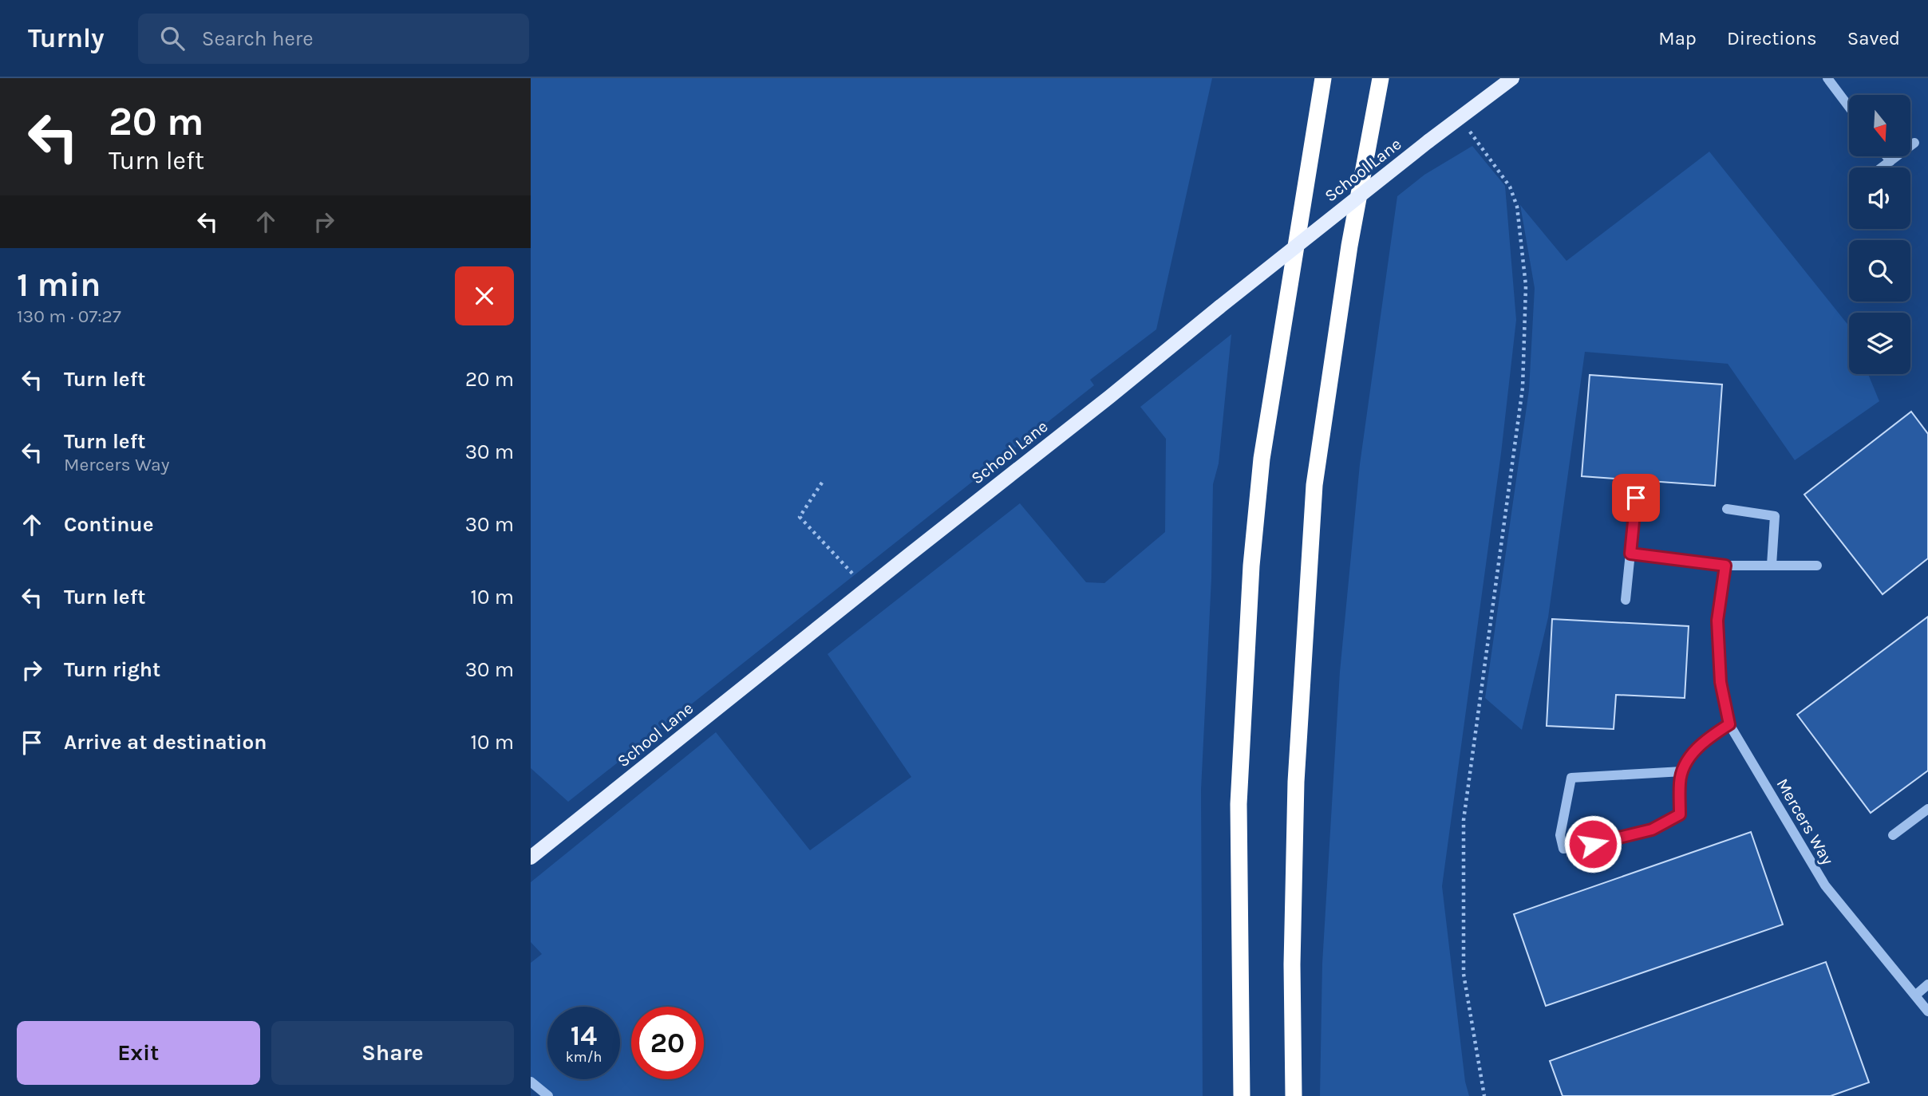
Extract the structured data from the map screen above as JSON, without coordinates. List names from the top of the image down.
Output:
{
  "streets": {
    "main road": ["School Lane"],
    "street": ["Mercers Way"]
  },
  "north": "bottom",
  "page": {
    "header": "Turnly",
    "search": "Search here",
    "nav": ["Map", "Directions", "Saved"],
    "turn": ["20 m", "Turn left"],
    "heading": ["1 min", "130 m · 07:27"],
    "list": [
      {
        "name": "Turn left",
        "value": "20 m"
      },
      {
        "name": "Turn left",
        "note": "Mercers Way",
        "value": "30 m"
      },
      {
        "name": "Continue",
        "value": "30 m"
      },
      {
        "name": "Turn left",
        "value": "10 m"
      },
      {
        "name": "Turn right",
        "value": "30 m"
      },
      {
        "name": "Arrive at destination",
        "value": "10 m"
      }
    ],
    "speed": "14 km/h",
    "limit": "20",
    "buttons": ["Exit", "Share"]
  }
}
